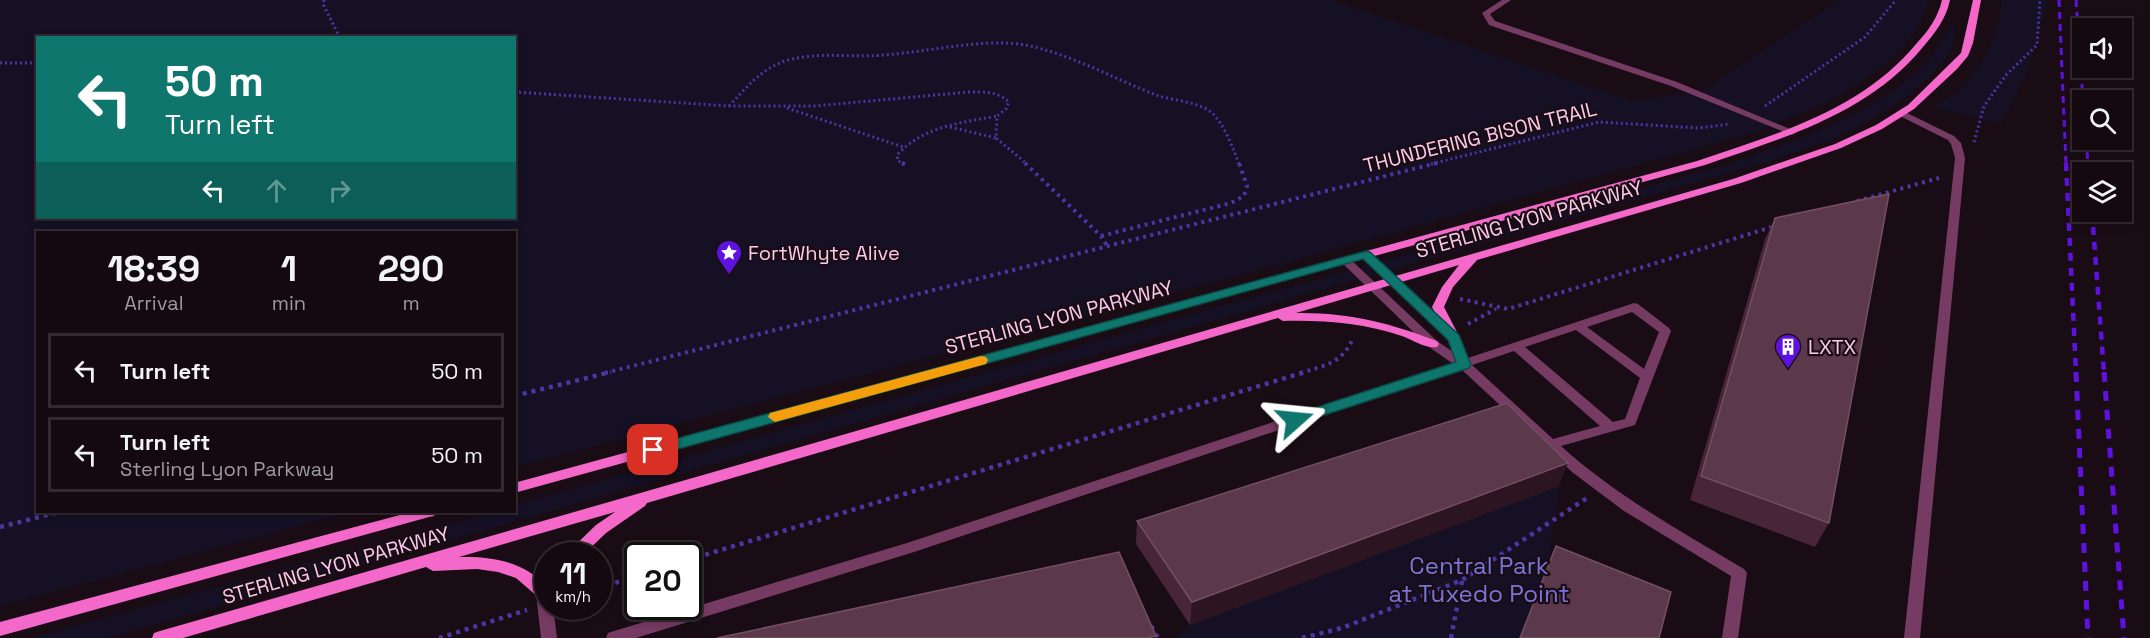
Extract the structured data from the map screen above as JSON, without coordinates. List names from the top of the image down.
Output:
{
  "streets": {
    "main road": ["STERLING LYON PARKWAY"],
    "path": ["THUNDERING BISON TRAIL"]
  },
  "parks": ["Central Park at Tuxedo Point"],
  "places": {
    "place": ["FortWhyte Alive"],
    "building": ["LXTX"]
  },
  "page": {
    "turn": ["50 m", "Turn left"],
    "eta": [
      "18:39",
      "Arrival",
      "1",
      "min",
      "290",
      "m"
    ],
    "list": [
      {
        "name": "Turn left",
        "value": "50 m"
      },
      {
        "name": "Turn left",
        "note": "Sterling Lyon Parkway",
        "value": "50 m"
      }
    ],
    "speed": "11 km/h",
    "limit": "20"
  }
}
